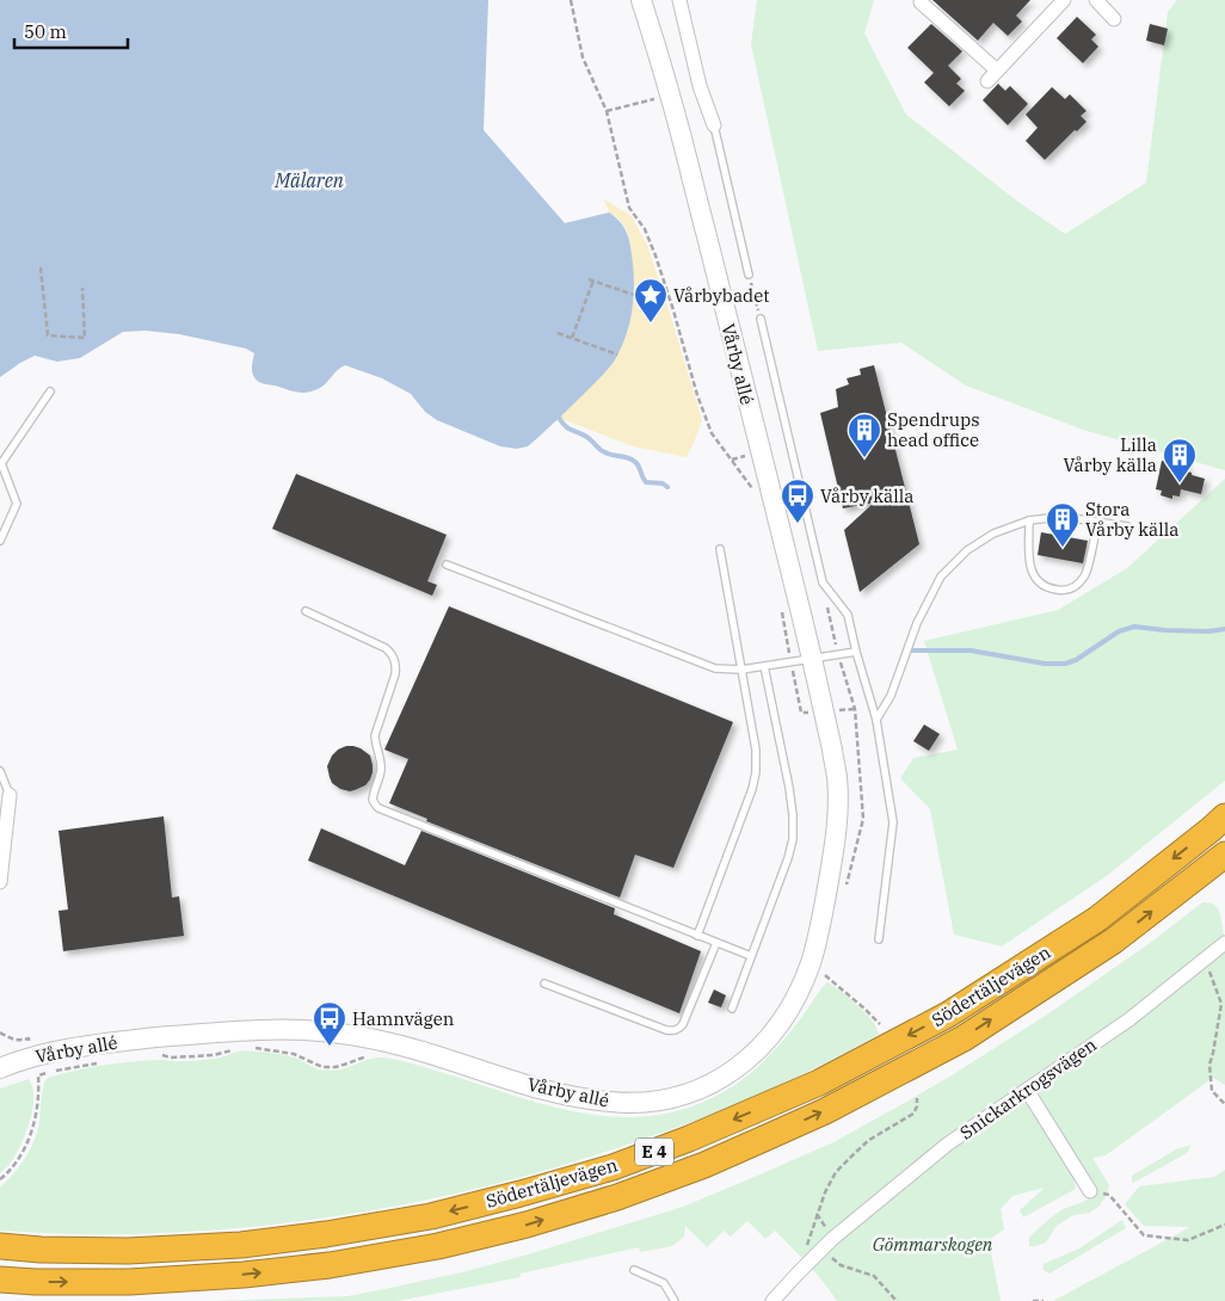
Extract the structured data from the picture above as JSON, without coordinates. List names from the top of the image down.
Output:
{
  "streets": {
    "highway": ["Södertäljevägen", "E 4"],
    "street": ["Vårby allé", "Snickarkrogsvägen"]
  },
  "water": ["Mälaren"],
  "parks": ["Gömmarskogen"],
  "places": {
    "place": ["Vårbybadet"],
    "building": ["Spendrups head office", "Lilla Vårby källa", "Stora Vårby källa"],
    "bus stop": ["Vårby källa", "Hamnvägen"]
  },
  "scale_bar": "50 m"
}
